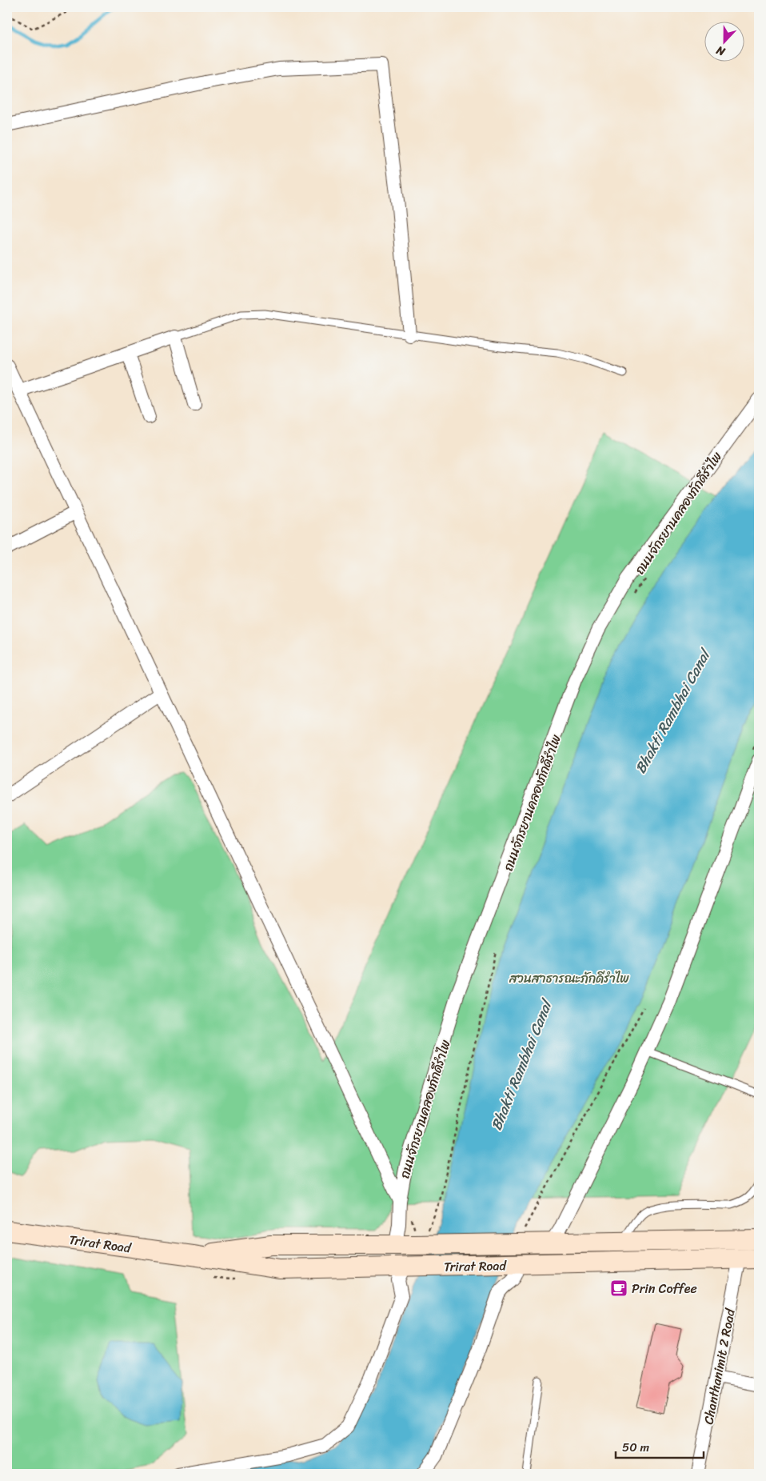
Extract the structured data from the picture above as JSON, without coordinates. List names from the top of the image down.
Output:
{
  "streets": {
    "main road": ["Trirat Road"],
    "street": ["Chanthanimit 2 Road"],
    "path": ["ถนนจักรยานคลองภักดีรำไพ"]
  },
  "crossings": [
    ["Trirat Road", "Chanthanimit 2 Road"]
  ],
  "water": ["Bhakti Rambhai Canal"],
  "parks": ["สวนสาธารณะภักดีรำไพ"],
  "places": {
    "cafe": ["Prin Coffee"]
  },
  "scale_bar": "50 m",
  "north": "bottom"
}
